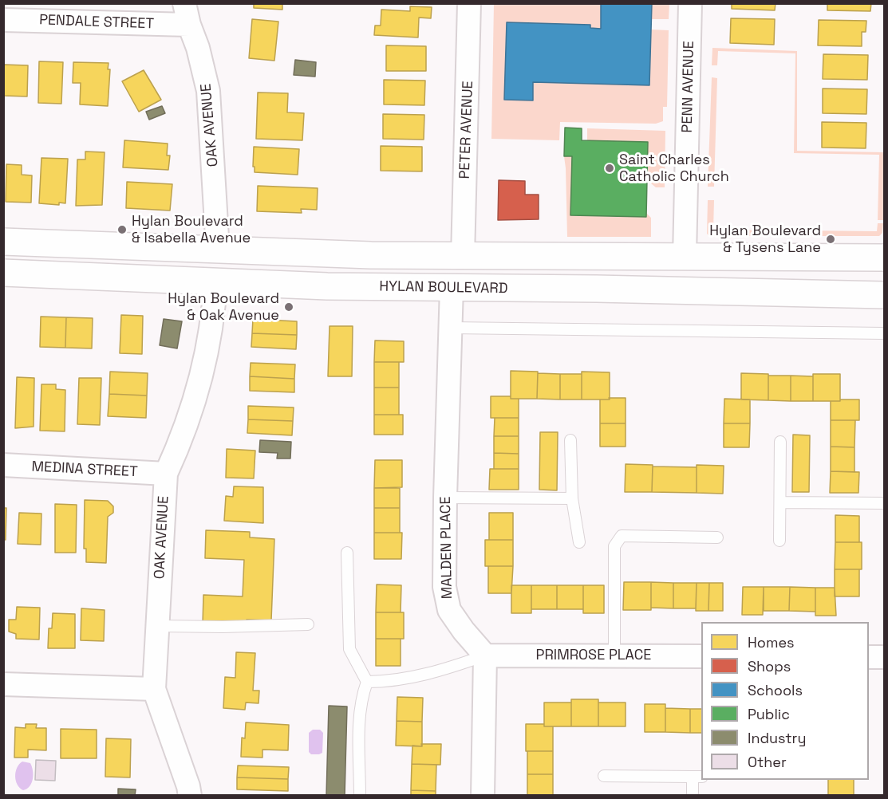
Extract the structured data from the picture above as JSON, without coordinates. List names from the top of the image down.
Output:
{
  "streets": {
    "main road": ["HYLAN BOULEVARD"],
    "street": [
      "PENDALE STREET",
      "PENN AVENUE",
      "OAK AVENUE",
      "PETER AVENUE",
      "MEDINA STREET",
      "MALDEN PLACE",
      "PRIMROSE PLACE"
    ]
  },
  "crossings": [
    ["PENDALE STREET", "OAK AVENUE"],
    ["OAK AVENUE", "HYLAN BOULEVARD"],
    ["OAK AVENUE", "MEDINA STREET"],
    ["HYLAN BOULEVARD", "MALDEN PLACE"],
    ["MALDEN PLACE", "PRIMROSE PLACE"]
  ],
  "places": [
    "Saint Charles Catholic Church",
    "Hylan Boulevard & Isabella Avenue",
    "Hylan Boulevard & Tysens Lane",
    "Hylan Boulevard & Oak Avenue"
  ],
  "legend": [
    "Homes",
    "Shops",
    "Schools",
    "Public",
    "Industry",
    "Other"
  ]
}
